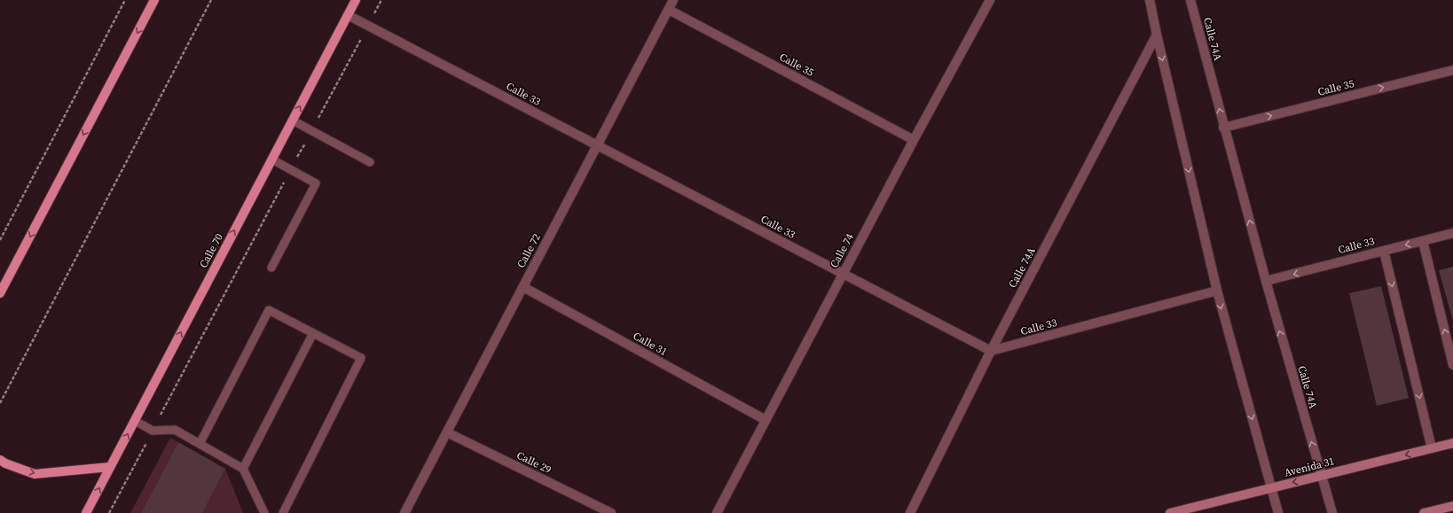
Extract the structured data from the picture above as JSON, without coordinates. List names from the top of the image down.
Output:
{
  "streets": {
    "main road": ["Calle 70", "Avenida 31"],
    "street": [
      "Calle 74A",
      "Calle 35",
      "Calle 33",
      "Calle 72",
      "Calle 74",
      "Calle 31",
      "Calle 29"
    ]
  },
  "crossings": [
    ["Calle 74A", "Calle 35"],
    ["Calle 74A", "Calle 33"],
    ["Calle 74A", "Avenida 31"],
    ["Calle 35", "Calle 72"],
    ["Calle 35", "Calle 74"],
    ["Calle 33", "Calle 70"],
    ["Calle 33", "Calle 72"],
    ["Calle 33", "Calle 74"],
    ["Calle 72", "Calle 31"],
    ["Calle 72", "Calle 29"],
    ["Calle 74", "Calle 31"]
  ],
  "one_way": ["Calle 35", "Calle 70", "Avenida 31"]
}
